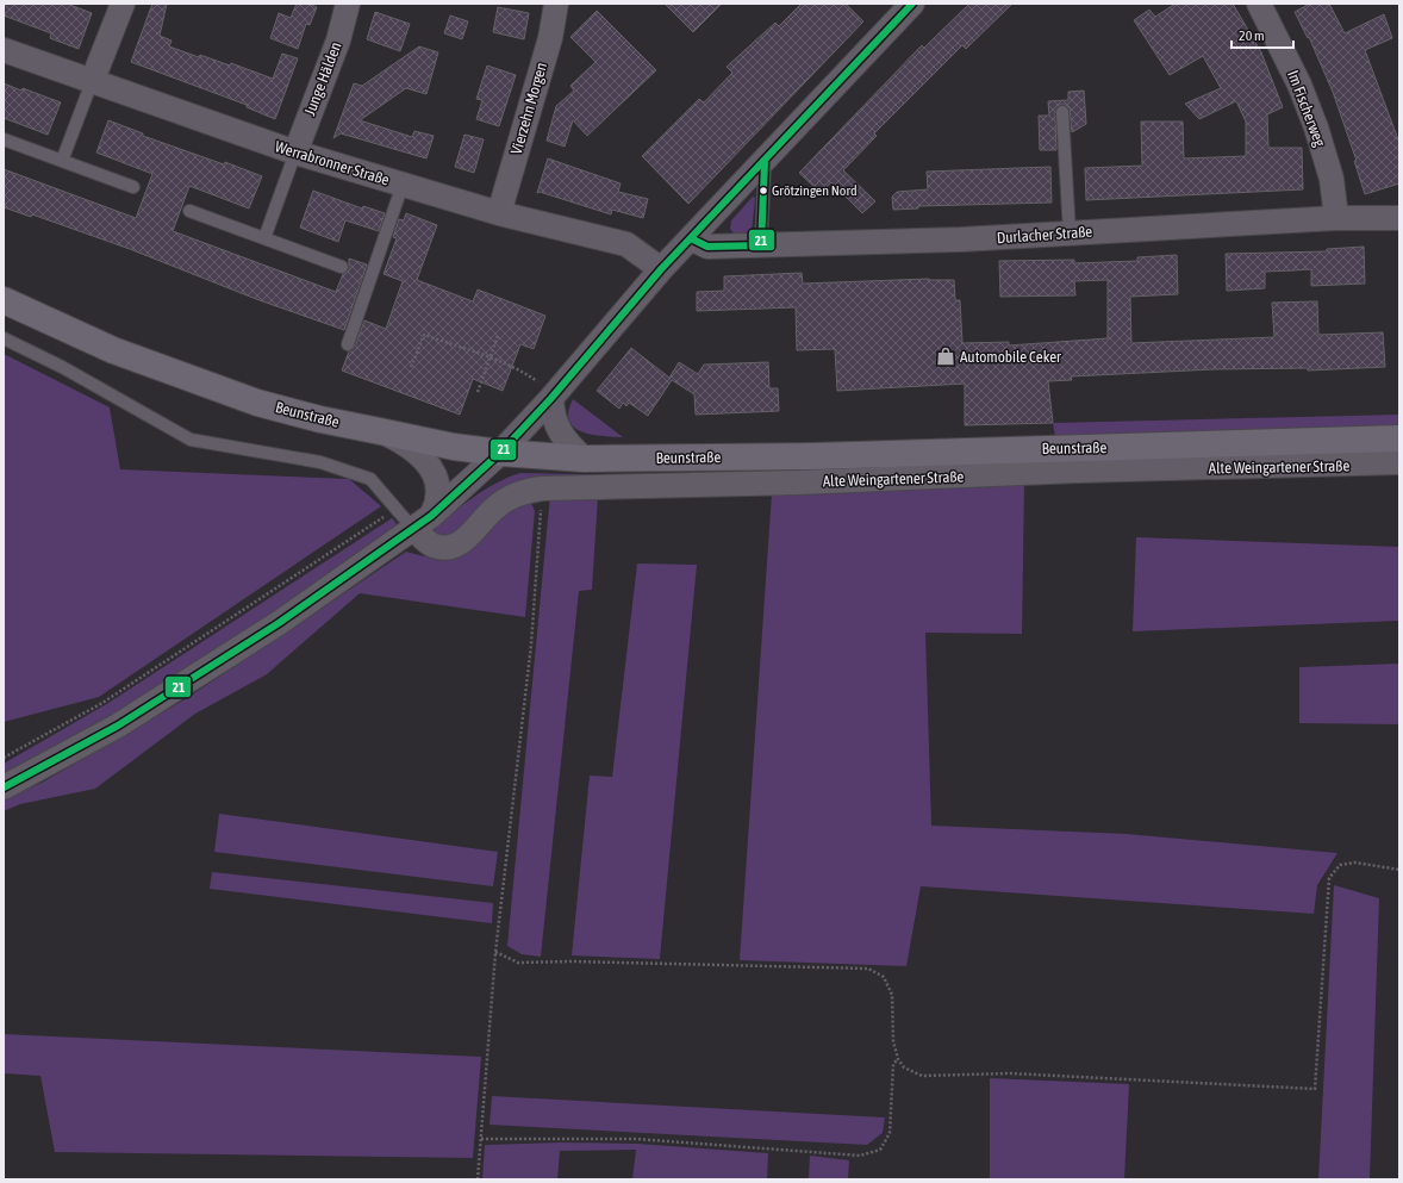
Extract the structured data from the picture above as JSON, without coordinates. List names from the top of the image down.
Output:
{
  "streets": {
    "main road": ["Beunstraße"],
    "street": [
      "Junge Hälden",
      "Vierzehn Morgen",
      "Im Fischerweg",
      "Werrabronner Straße",
      "Durlacher Straße",
      "Alte Weingartener Straße"
    ]
  },
  "crossings": [
    ["Junge Hälden", "Werrabronner Straße"],
    ["Vierzehn Morgen", "Werrabronner Straße"],
    ["Im Fischerweg", "Durlacher Straße"]
  ],
  "places": {
    "other": ["Grötzingen Nord"],
    "shop": ["Automobile Ceker"]
  },
  "lines": ["transit line 21"],
  "scale_bar": "20 m"
}
